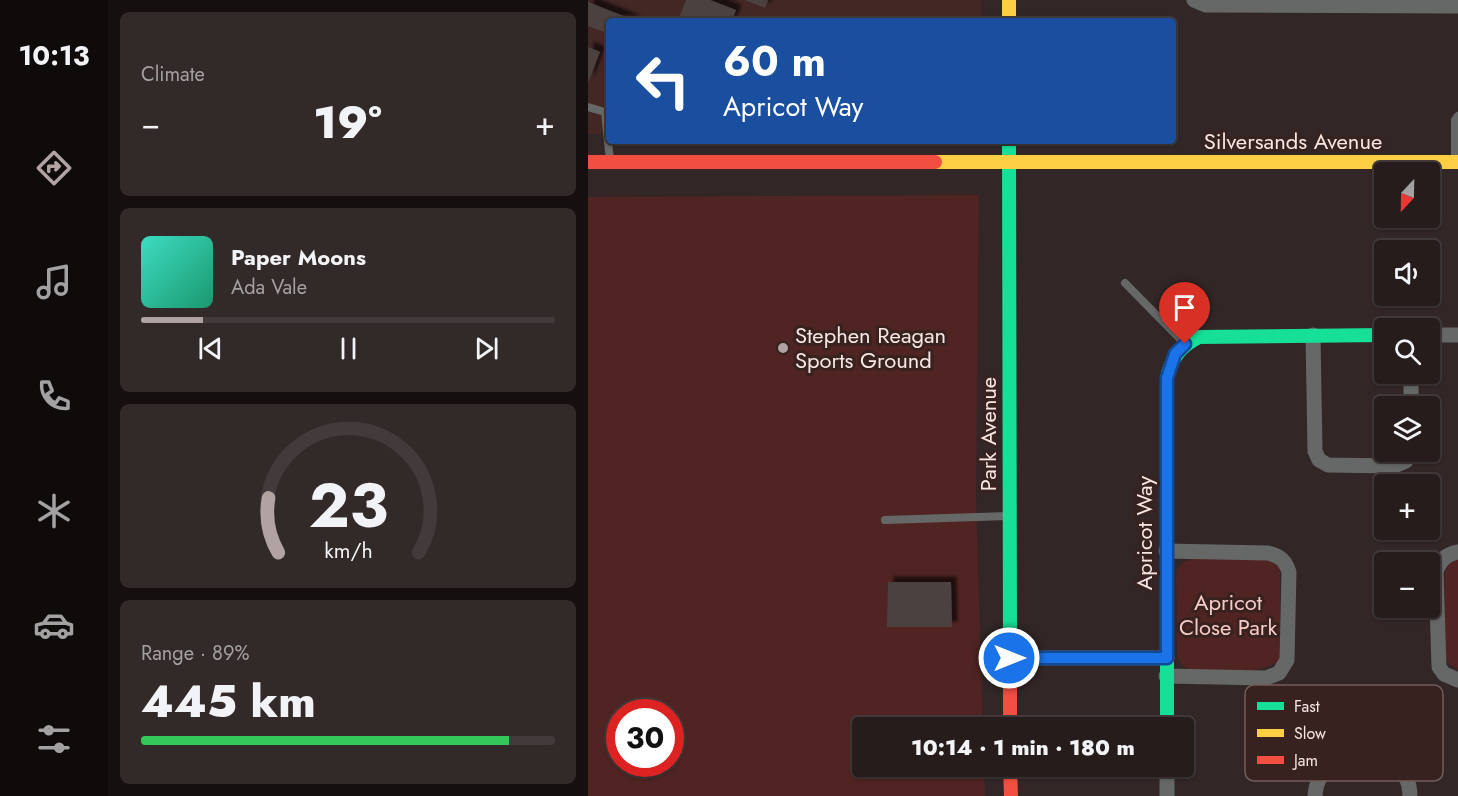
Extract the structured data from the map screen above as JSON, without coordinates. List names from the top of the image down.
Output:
{
  "streets": {
    "street": ["Silversands Avenue", "Park Avenue", "Apricot Way"]
  },
  "crossings": [
    ["Silversands Avenue", "Park Avenue"]
  ],
  "parks": ["Apricot Close Park"],
  "places": ["Stephen Reagan Sports Ground"],
  "legend": ["Fast", "Slow", "Jam"],
  "north": "bottom",
  "page": {
    "tabs": "10:13",
    "tile": [
      "Climate",
      ["Range · 89%", "445 km"]
    ],
    "turn": ["60 m", "Apricot Way"],
    "heat": ["−", "19°", "+"],
    "map_buttons": ["+", "−"],
    "song": ["Paper Moons", "Ada Vale"],
    "limit": "30",
    "trip": "10:14 · 1 min · 180 m",
    "gauge": ["23", "km/h"]
  }
}
